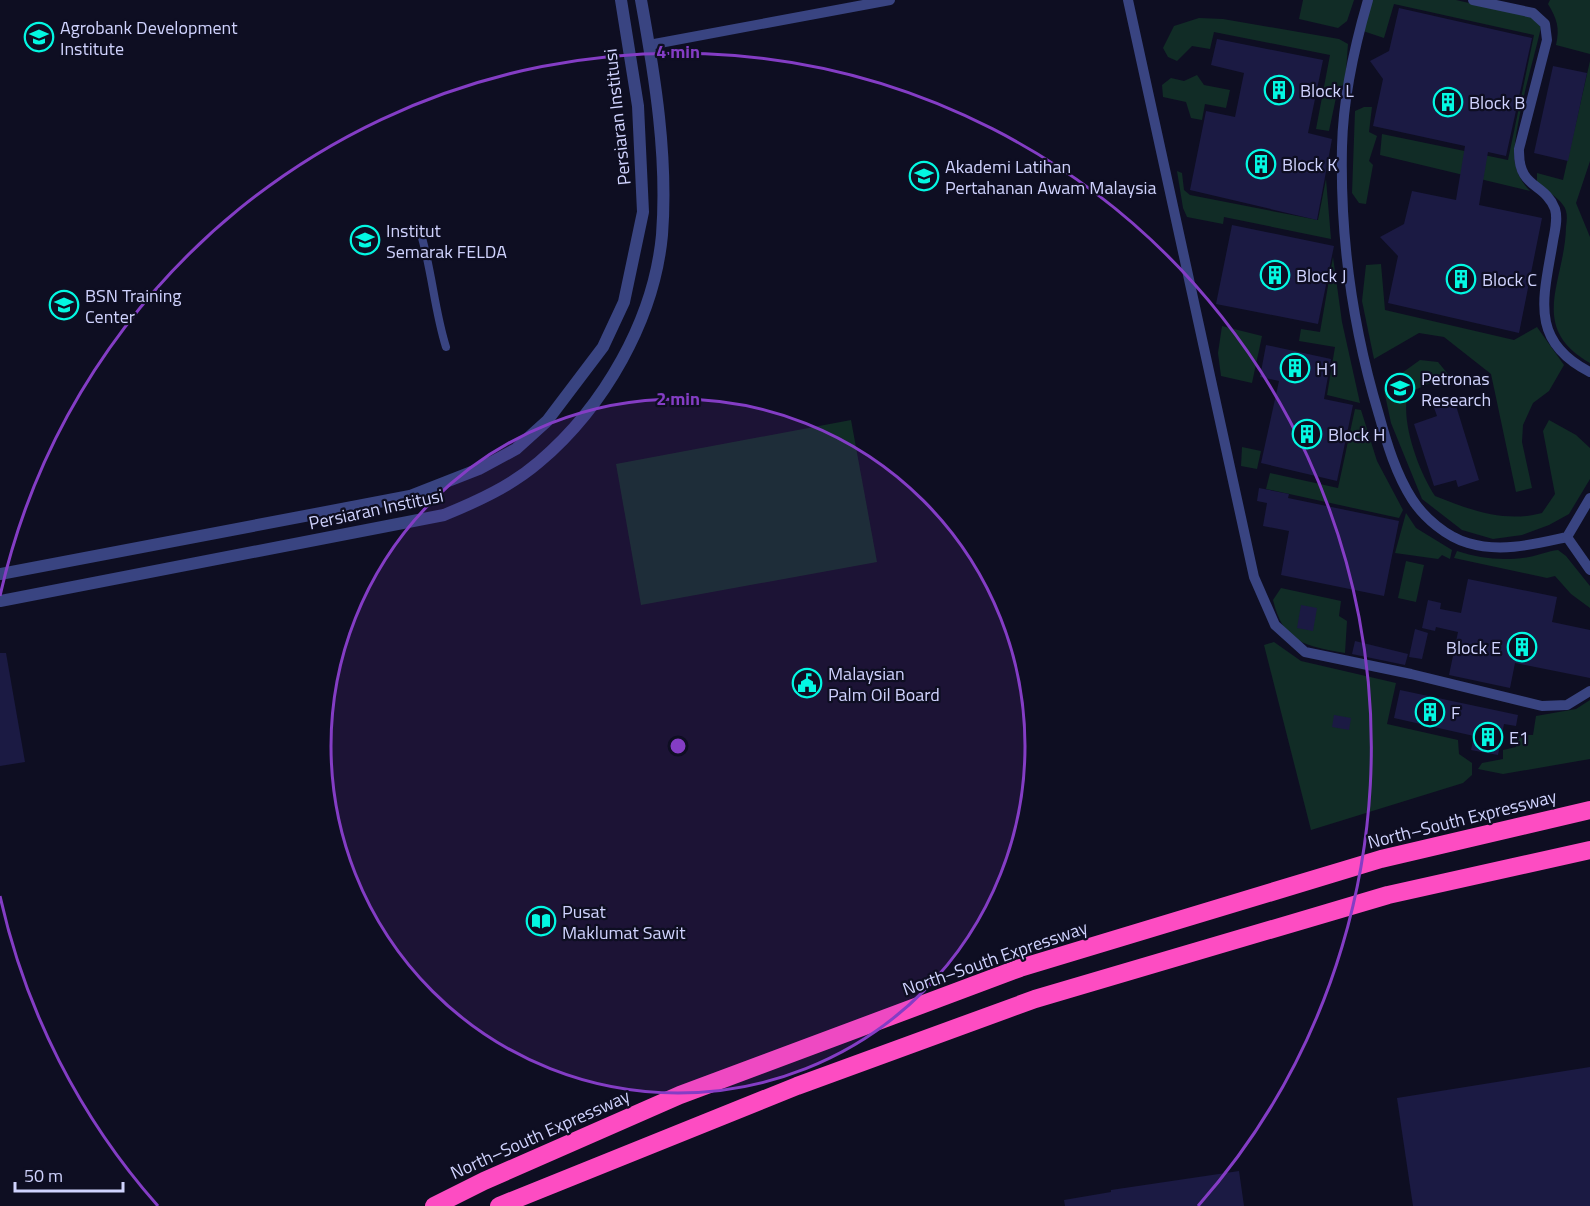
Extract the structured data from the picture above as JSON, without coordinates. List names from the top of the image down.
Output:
{
  "streets": {
    "highway": ["North–South Expressway"],
    "street": ["Persiaran Institusi"]
  },
  "places": {
    "school or university": [
      "Agrobank Development Institute",
      "Akademi Latihan Pertahanan Awam Malaysia",
      "Institut Semarak FELDA",
      "BSN Training Center",
      "Petronas Research"
    ],
    "building": [
      "Block L",
      "Block B",
      "Block K",
      "Block J",
      "Block C",
      "H1",
      "Block H",
      "Block E",
      "F",
      "E1"
    ],
    "public building": ["Malaysian Palm Oil Board"],
    "library": ["Pusat Maklumat Sawit"]
  },
  "scale_bar": "50 m",
  "rings": ["4 min", "2 min"]
}
